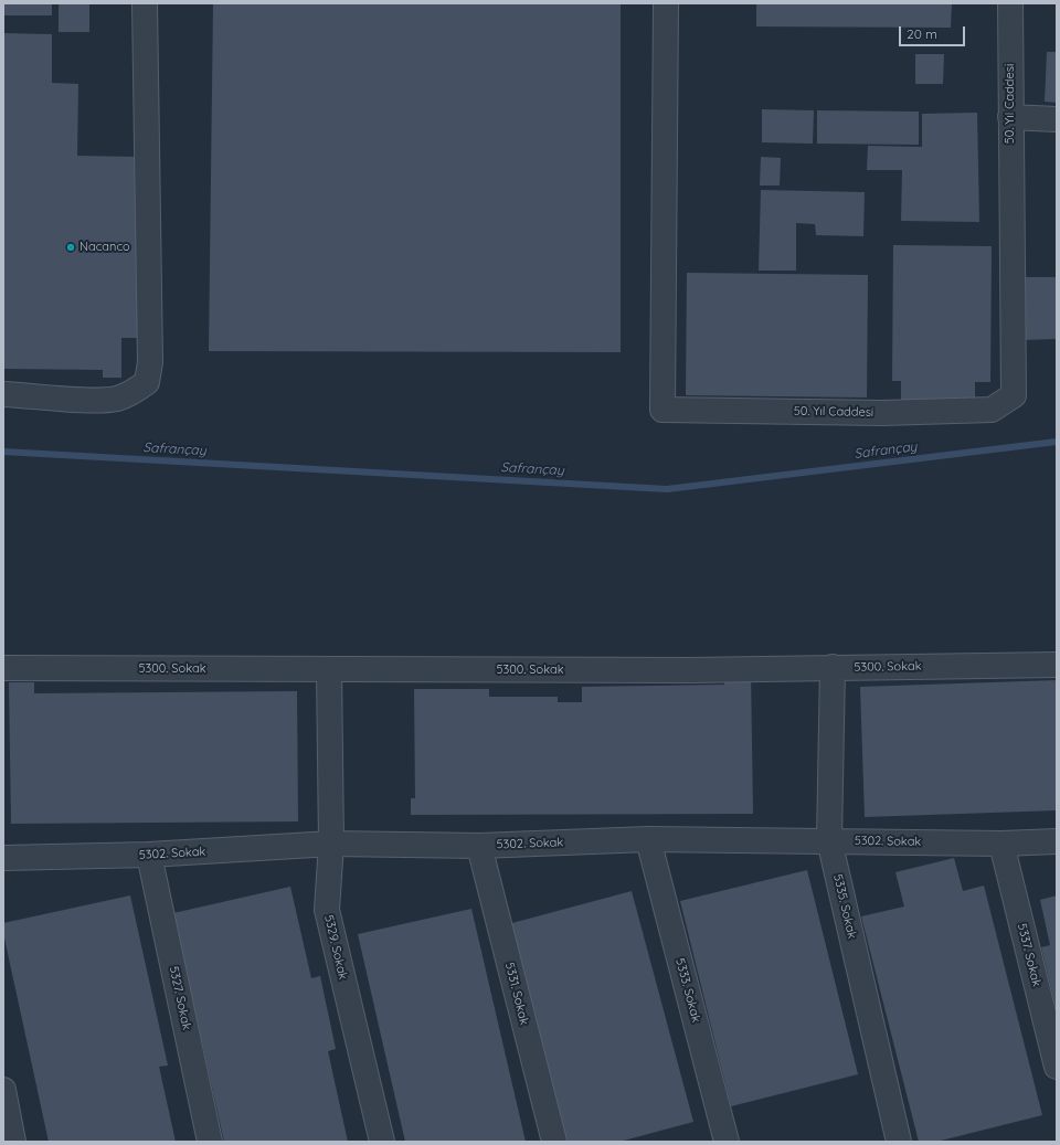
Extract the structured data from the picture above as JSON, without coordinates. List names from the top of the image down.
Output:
{
  "streets": {
    "street": [
      "50. Yıl Caddesi",
      "5300. Sokak",
      "5302. Sokak",
      "5335. Sokak",
      "5329. Sokak",
      "5337. Sokak",
      "5333. Sokak",
      "5331. Sokak",
      "5327. Sokak"
    ]
  },
  "crossings": [
    ["5300. Sokak", "5335. Sokak"],
    ["5300. Sokak", "5329. Sokak"],
    ["5302. Sokak", "5335. Sokak"],
    ["5302. Sokak", "5329. Sokak"],
    ["5302. Sokak", "5337. Sokak"],
    ["5302. Sokak", "5333. Sokak"],
    ["5302. Sokak", "5331. Sokak"],
    ["5302. Sokak", "5327. Sokak"]
  ],
  "water": ["Safrançay"],
  "places": ["Nacanco"],
  "scale_bar": "20 m"
}
